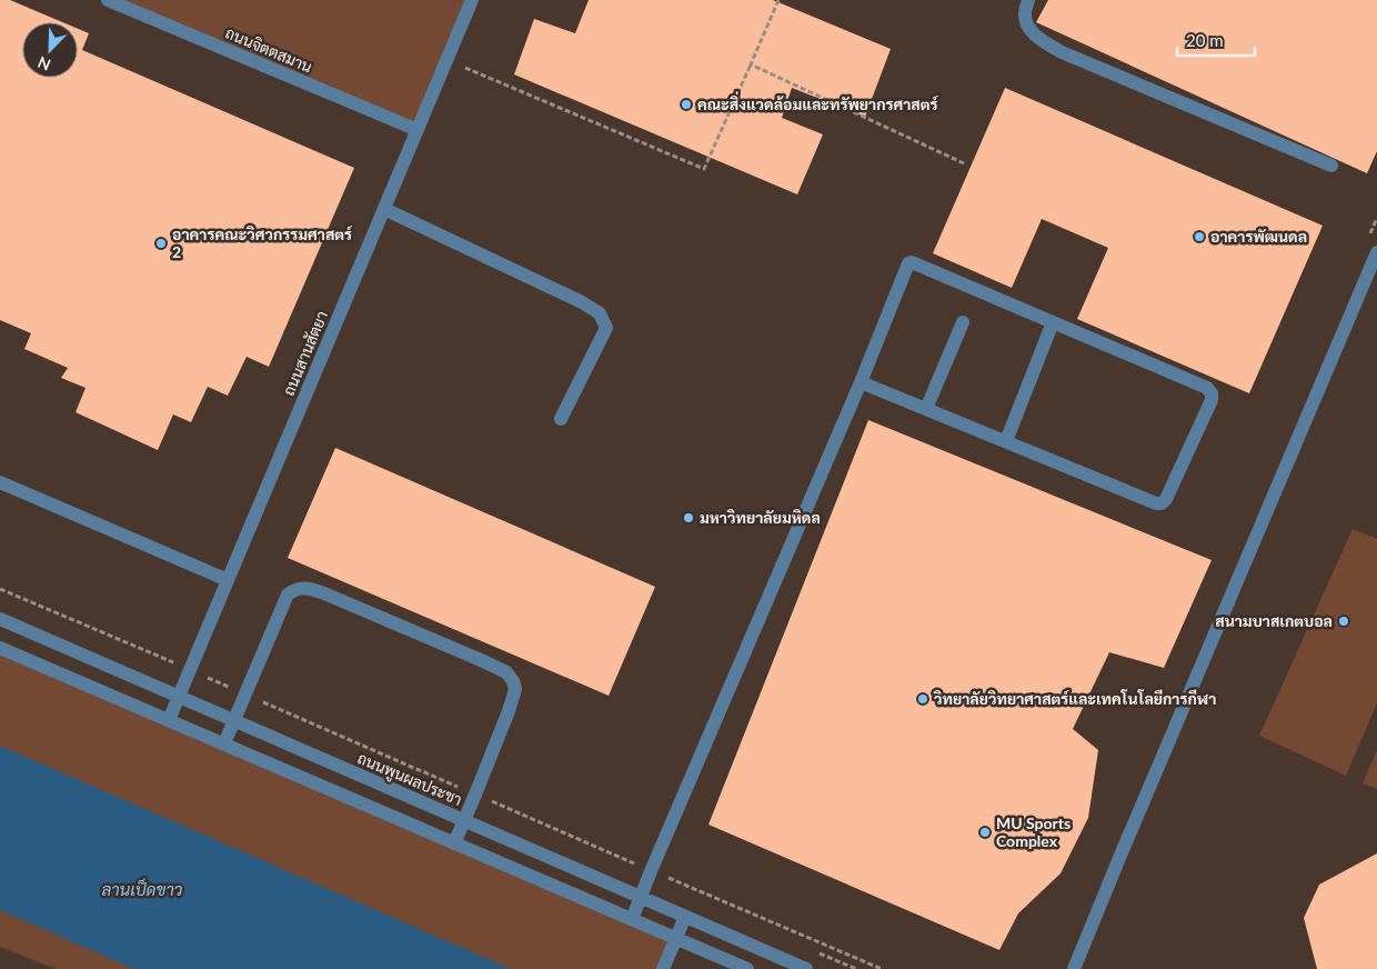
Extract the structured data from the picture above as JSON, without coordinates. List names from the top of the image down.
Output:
{
  "streets": {
    "street": ["ถนนจิตตสมาน", "ถนนสานสัตยา", "ถนนพูนผลประชา"]
  },
  "crossings": [
    ["ถนนจิตตสมาน", "ถนนสานสัตยา"],
    ["ถนนสานสัตยา", "ถนนพูนผลประชา"]
  ],
  "water": ["ลานเป็ดขาว"],
  "places": [
    "คณะสิ่งแวดล้อมและทรัพยากรศาสตร์",
    "อาคารพัฒนดล",
    "อาคารคณะวิศวกรรมศาสตร์ 2",
    "มหาวิทยาลัยมหิดล",
    "สนามบาสเกตบอล",
    "วิทยาลัยวิทยาศาสตร์และเทคโนโลยีการกีฬา",
    "MU Sports Complex"
  ],
  "scale_bar": "20 m",
  "north": "bottom left"
}
